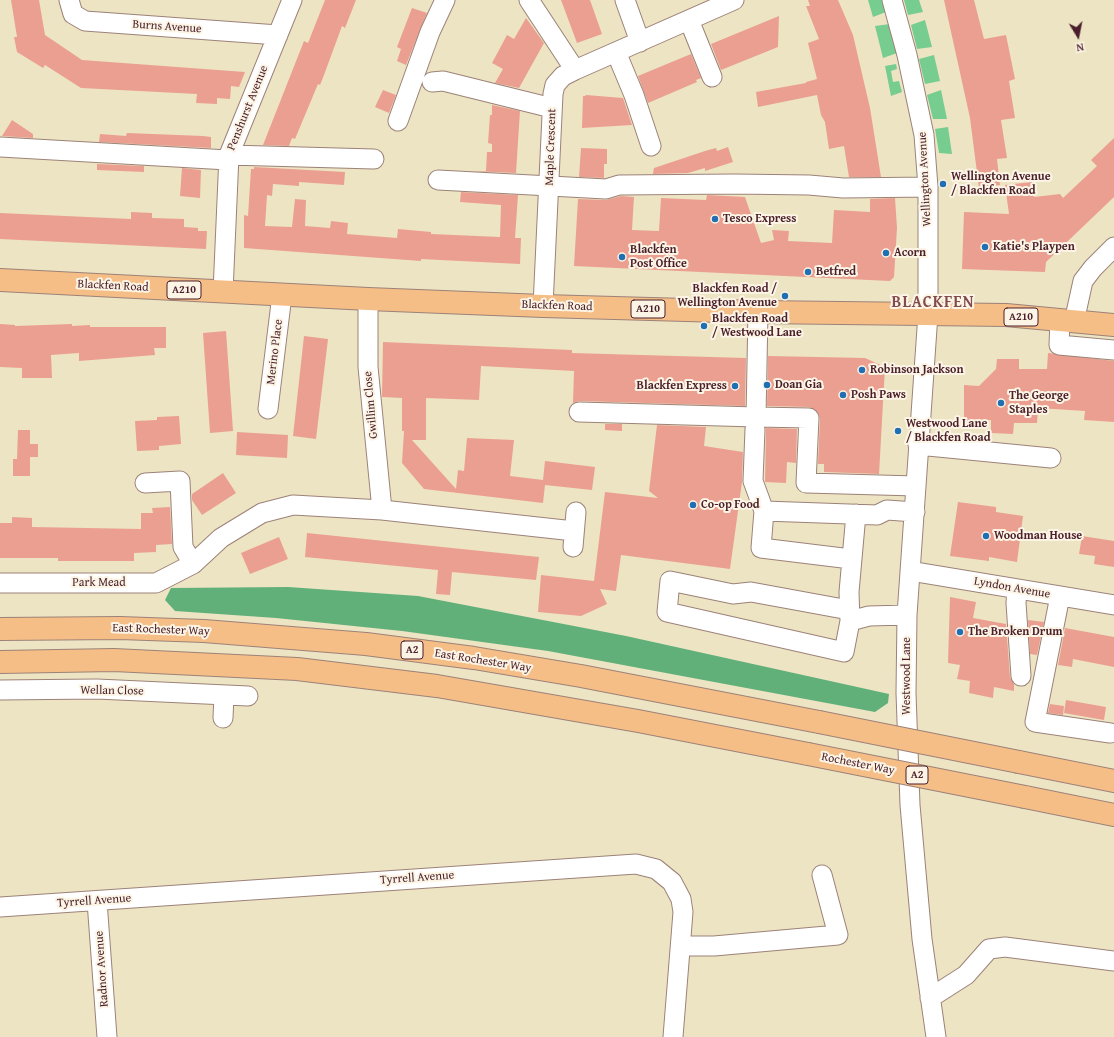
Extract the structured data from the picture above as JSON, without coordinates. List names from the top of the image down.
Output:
{
  "streets": {
    "main road": [
      "Blackfen Road",
      "A210",
      "East Rochester Way",
      "A2",
      "Rochester Way"
    ],
    "street": [
      "Burns Avenue",
      "Penshurst Avenue",
      "Maple Crescent",
      "Wellington Avenue",
      "Merino Place",
      "Gwillim Close",
      "Park Mead",
      "Lyndon Avenue",
      "Westwood Lane",
      "Wellan Close",
      "Tyrrell Avenue",
      "Radnor Avenue"
    ]
  },
  "crossings": [
    ["Burns Avenue", "Penshurst Avenue"],
    ["Penshurst Avenue", "Blackfen Road"],
    ["Maple Crescent", "Blackfen Road"],
    ["Wellington Avenue", "Blackfen Road"],
    ["Wellington Avenue", "Westwood Lane"],
    ["Blackfen Road", "Merino Place"],
    ["Blackfen Road", "Gwillim Close"],
    ["Blackfen Road", "Westwood Lane"],
    ["Lyndon Avenue", "Westwood Lane"],
    ["Tyrrell Avenue", "Radnor Avenue"]
  ],
  "districts": ["BLACKFEN"],
  "places": [
    "Wellington Avenue / Blackfen Road",
    "Tesco Express",
    "Katie's Playpen",
    "Acorn",
    "Blackfen Post Office",
    "Betfred",
    "Blackfen Road / Wellington Avenue",
    "Blackfen Road / Westwood Lane",
    "Robinson Jackson",
    "Doan Gia",
    "Blackfen Express",
    "Posh Paws",
    "The George Staples",
    "Westwood Lane / Blackfen Road",
    "Co-op Food",
    "Woodman House",
    "The Broken Drum"
  ],
  "north": "bottom"
}
